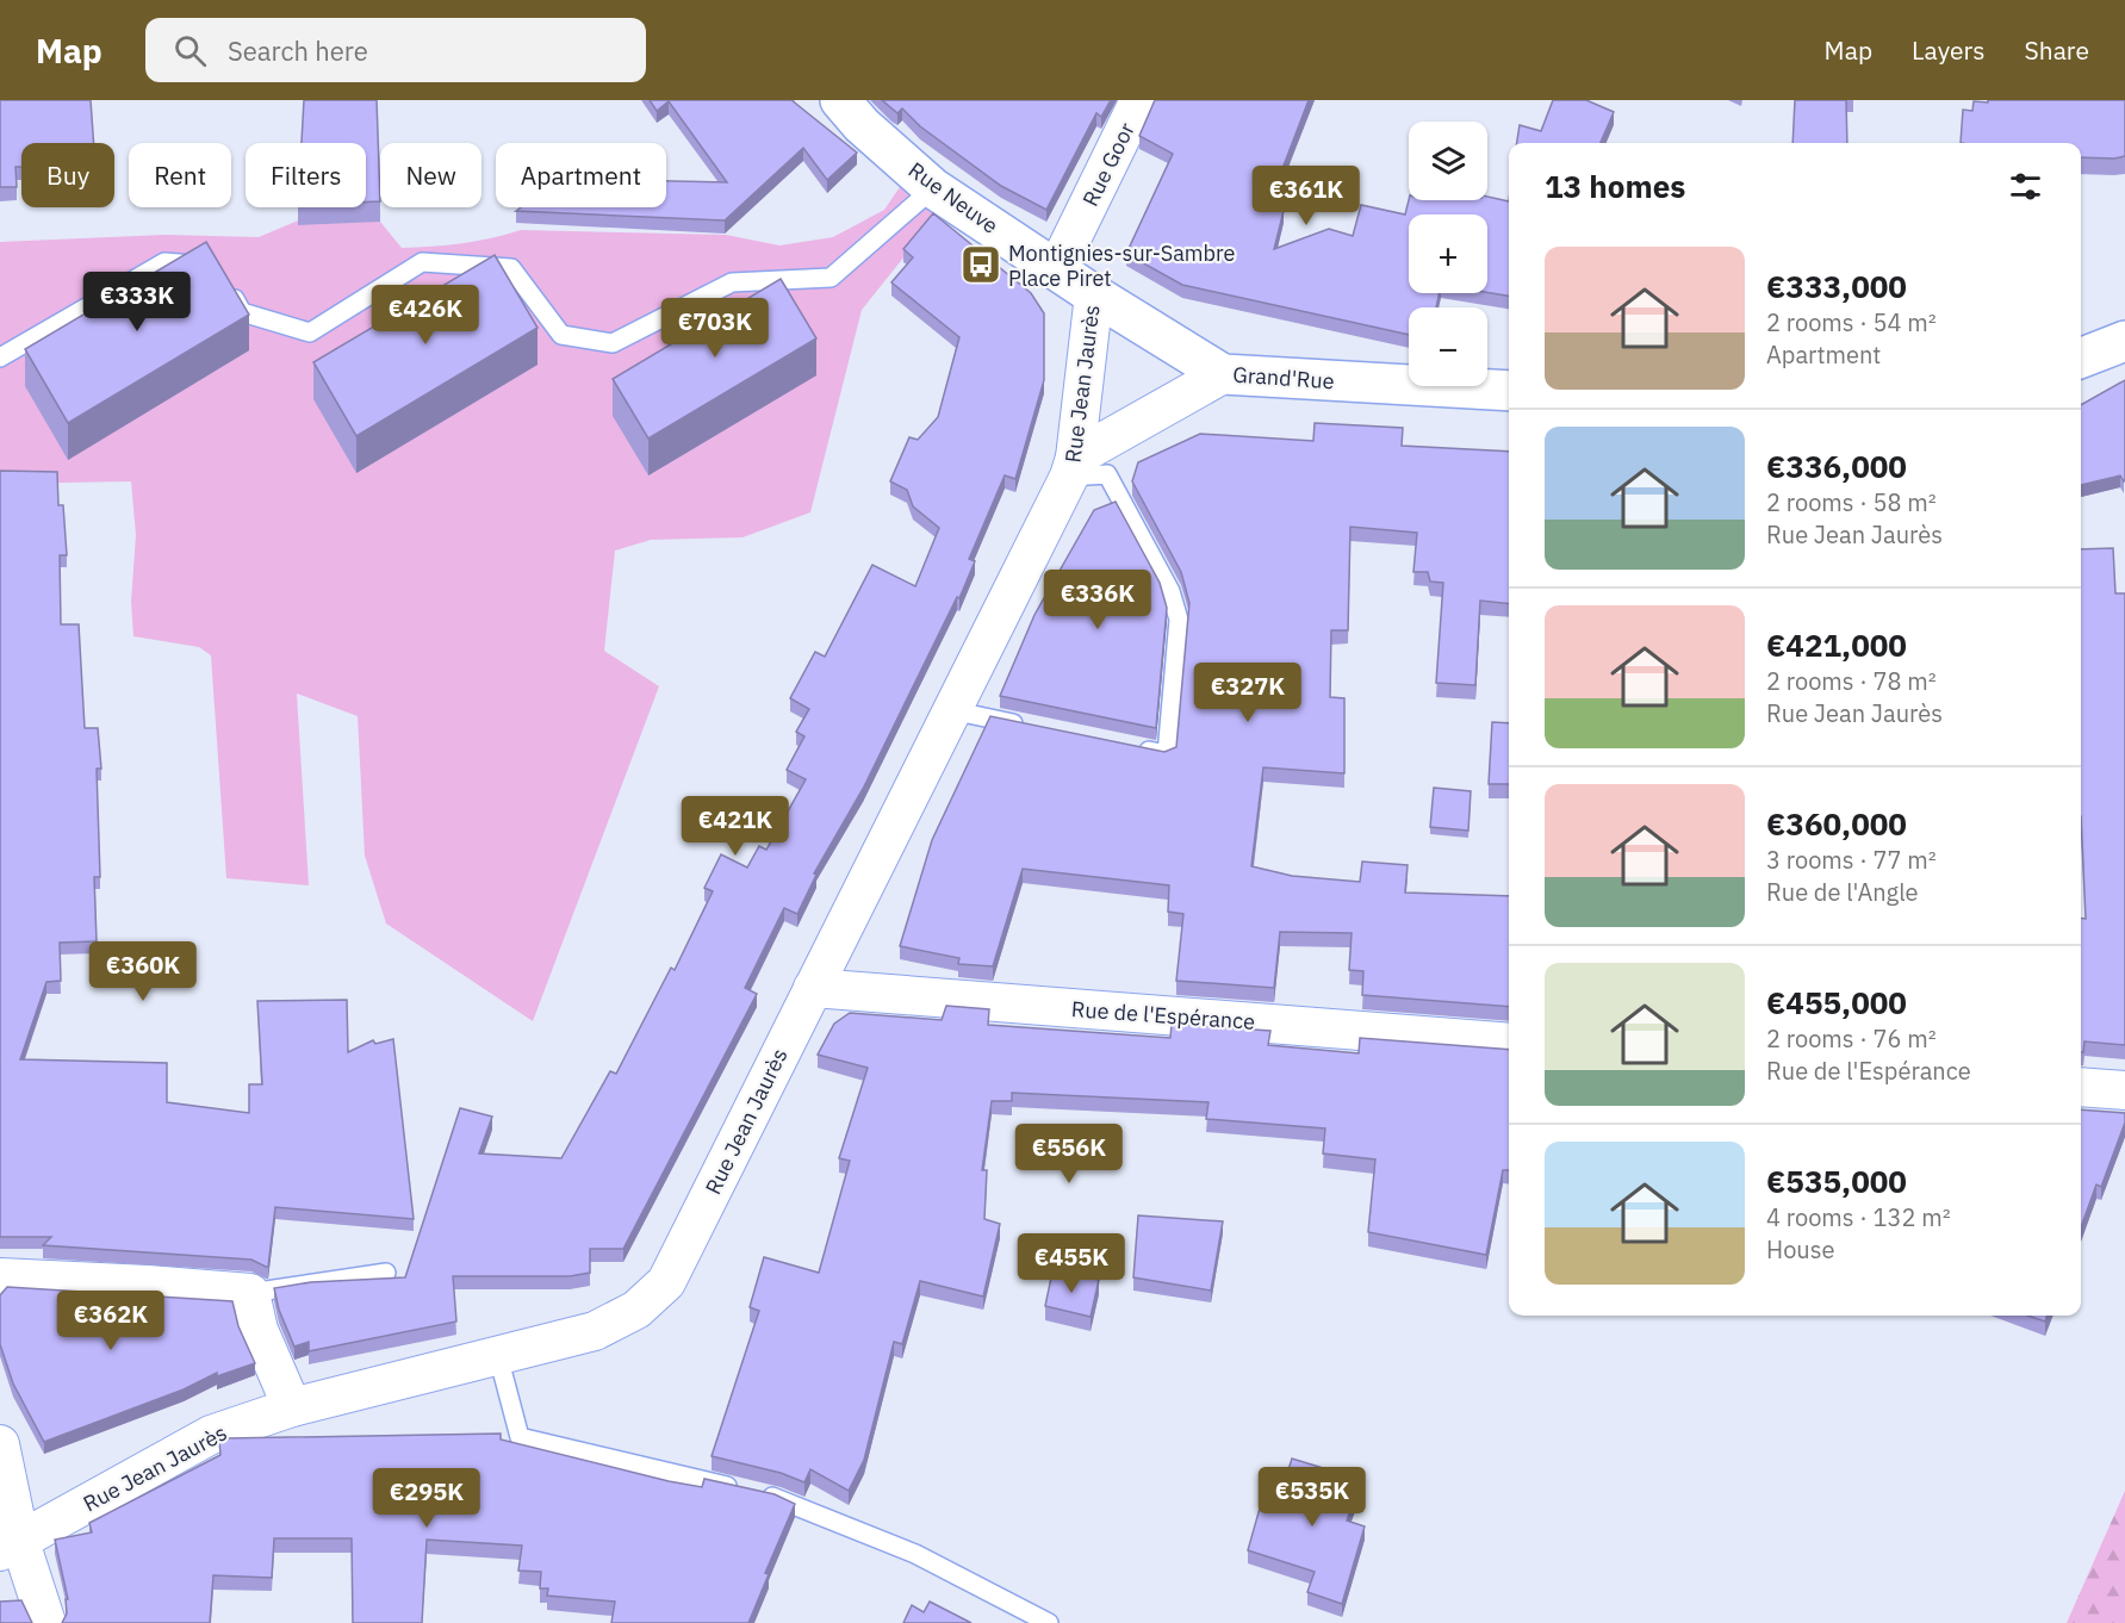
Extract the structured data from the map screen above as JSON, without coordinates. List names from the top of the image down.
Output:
{
  "streets": {
    "street": [
      "Rue Goor",
      "Rue Neuve",
      "Grand'Rue",
      "Rue Jean Jaurès",
      "Rue de l'Espérance"
    ]
  },
  "crossings": [
    ["Rue Goor", "Rue Neuve"],
    ["Rue Neuve", "Grand'Rue"],
    ["Rue Neuve", "Rue Jean Jaurès"],
    ["Grand'Rue", "Rue Jean Jaurès"],
    ["Rue Jean Jaurès", "Rue de l'Espérance"]
  ],
  "places": {
    "bus stop": ["Montignies-sur-Sambre Place Piret"]
  },
  "page": {
    "header": "Map",
    "search": "Search here",
    "nav": ["Map", "Layers", "Share"],
    "map_buttons": ["+", "−"],
    "chip": [
      "Buy",
      "Rent",
      "Filters",
      "New",
      "Apartment"
    ],
    "heading": "13 homes",
    "price": [
      "€361K",
      "€333K",
      "€426K",
      "€703K",
      "€336K",
      "€327K",
      "€421K",
      "€360K",
      "€556K",
      "€455K",
      "€362K",
      "€535K",
      "€295K"
    ],
    "list": [
      {
        "name": "€333,000",
        "note": "2 rooms · 54 m² · Apartment"
      },
      {
        "name": "€336,000",
        "note": "2 rooms · 58 m² · Rue Jean Jaurès"
      },
      {
        "name": "€421,000",
        "note": "2 rooms · 78 m² · Rue Jean Jaurès"
      },
      {
        "name": "€360,000",
        "note": "3 rooms · 77 m² · Rue de l'Angle"
      },
      {
        "name": "€455,000",
        "note": "2 rooms · 76 m² · Rue de l'Espérance"
      },
      {
        "name": "€535,000",
        "note": "4 rooms · 132 m² · House"
      }
    ]
  }
}
